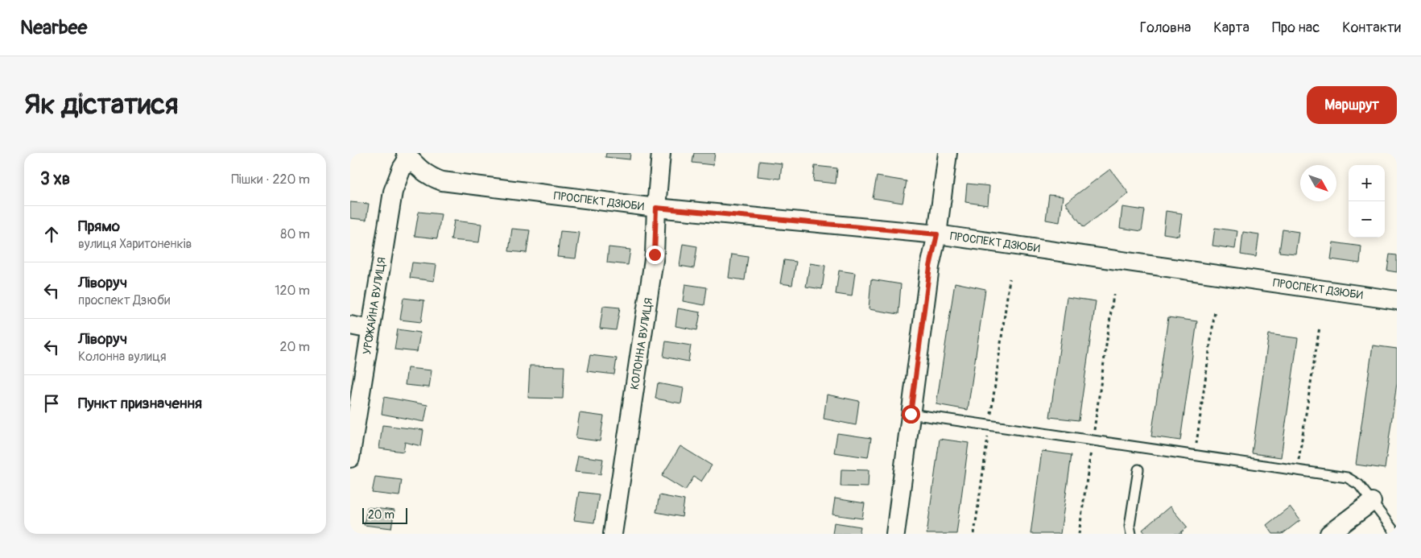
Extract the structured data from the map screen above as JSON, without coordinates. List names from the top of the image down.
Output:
{
  "streets": {
    "street": ["ПРОСПЕКТ ДЗЮБИ", "УРОЖАЙНА ВУЛИЦЯ", "КОЛОННА ВУЛИЦЯ"]
  },
  "crossings": [
    ["ПРОСПЕКТ ДЗЮБИ", "УРОЖАЙНА ВУЛИЦЯ"],
    ["ПРОСПЕКТ ДЗЮБИ", "КОЛОННА ВУЛИЦЯ"]
  ],
  "scale_bar": "20 m",
  "north": "bottom right",
  "page": {
    "header": "Nearbee",
    "nav": [
      "Головна",
      "Карта",
      "Про нас",
      "Контакти"
    ],
    "buttons": "Маршрут",
    "title": "Як дістатися",
    "heading": ["3 хв", "Пішки · 220 m"],
    "map_buttons": ["+", "−"],
    "list": [
      ["Прямо", "вулиця Харитоненків", "80 m"],
      ["Ліворуч", "проспект Дзюби", "120 m"],
      ["Ліворуч", "Колонна вулиця", "20 m"],
      "Пункт призначення"
    ],
    "scale": "20 m"
  }
}
